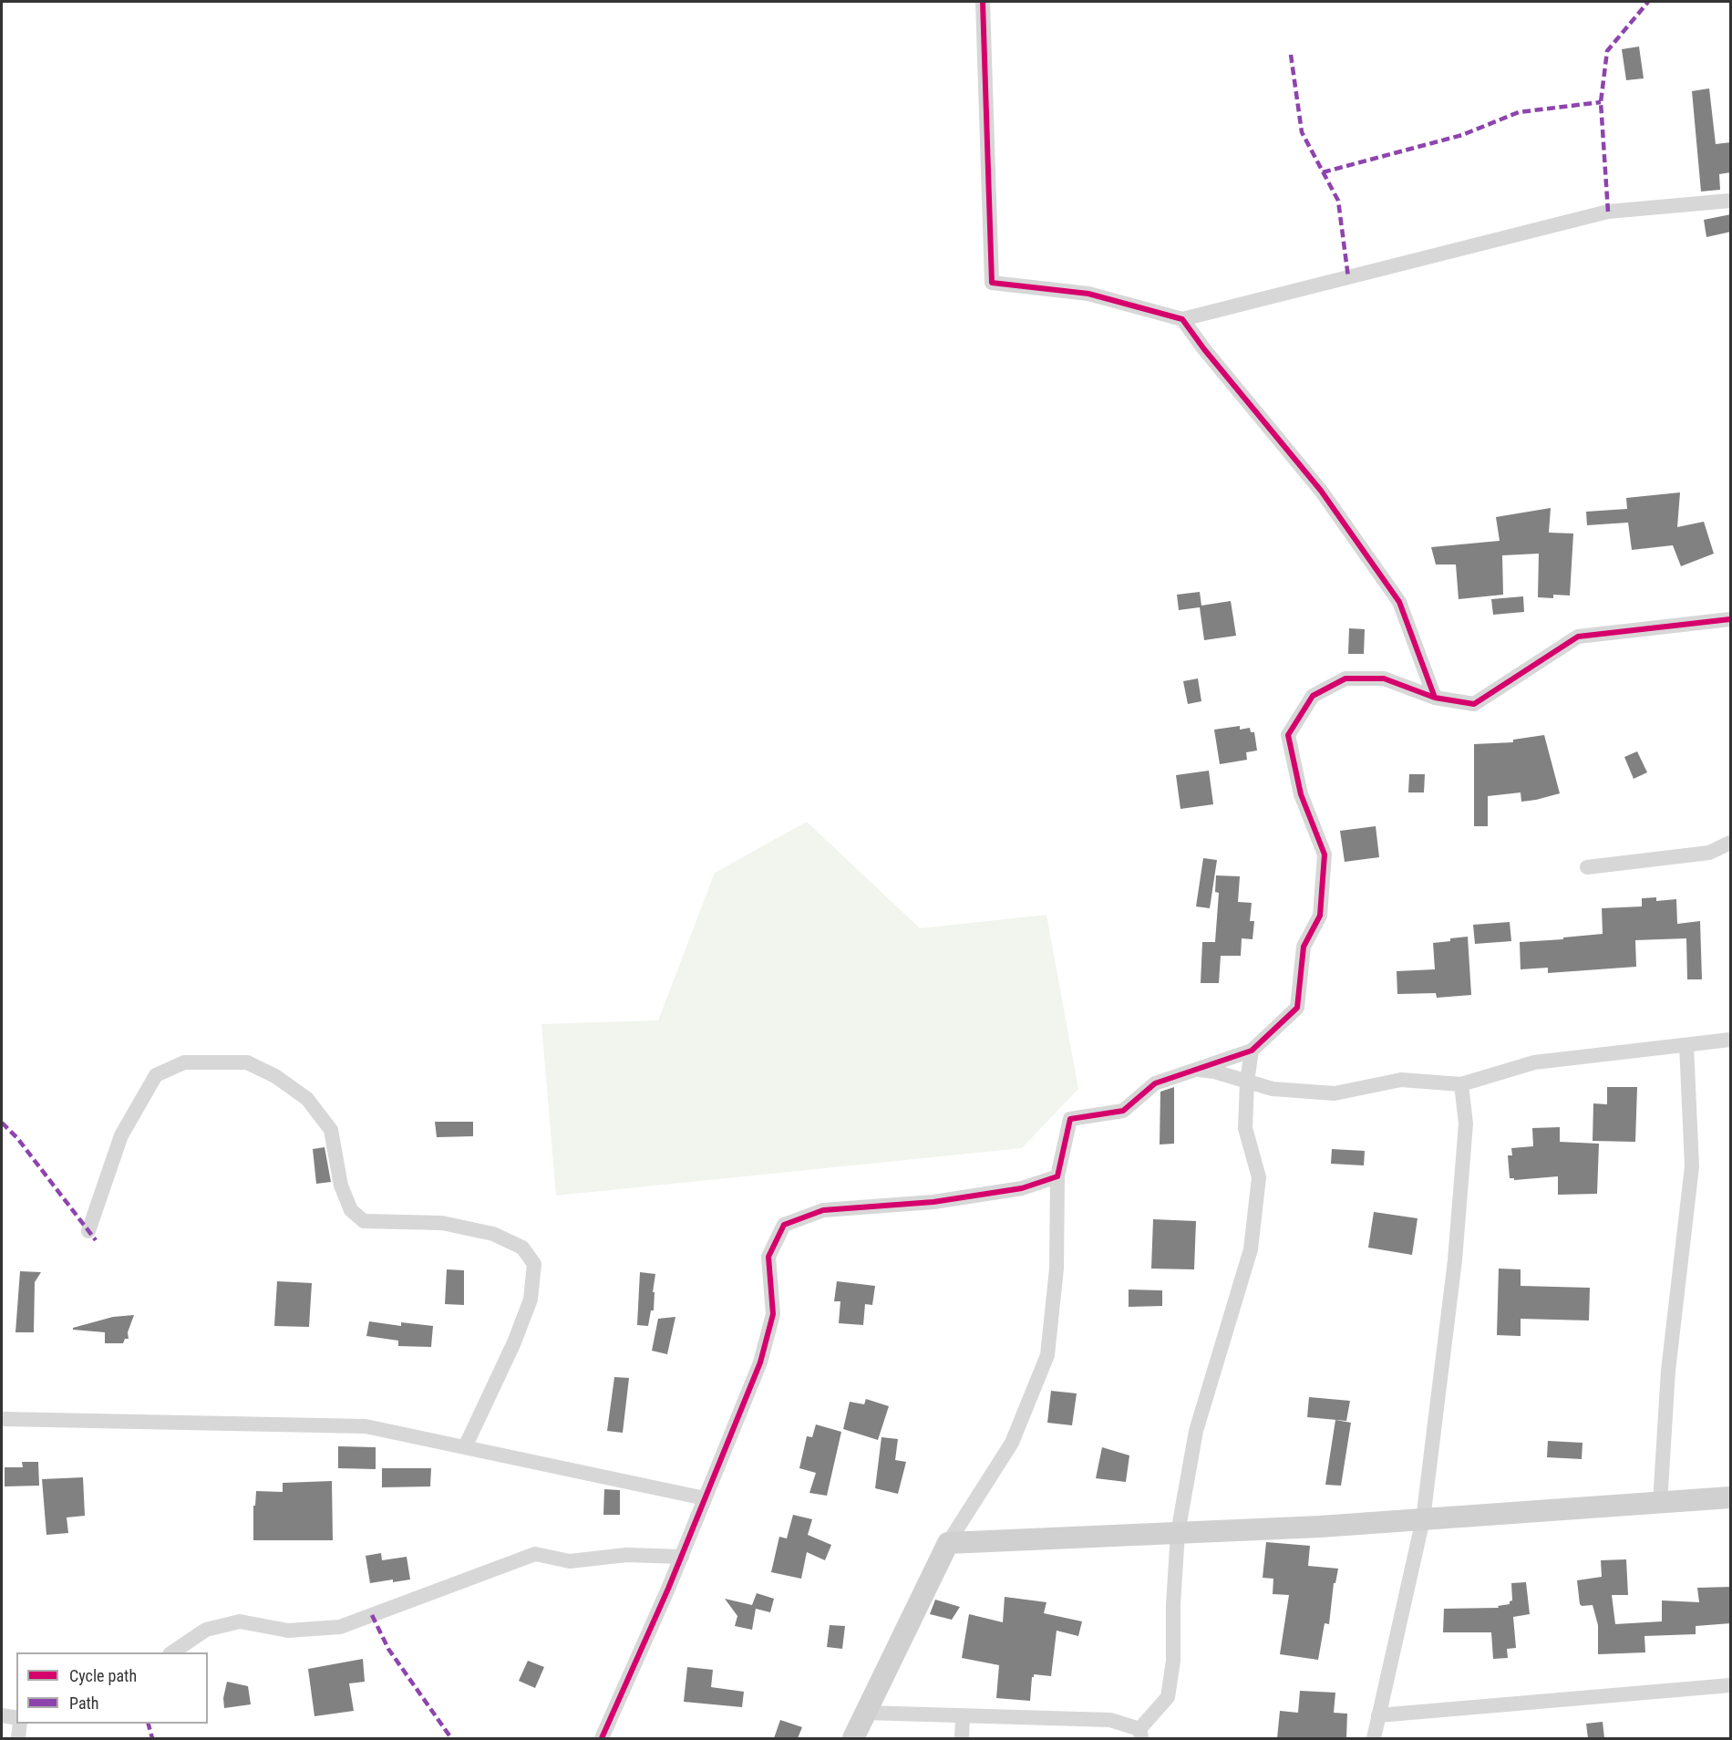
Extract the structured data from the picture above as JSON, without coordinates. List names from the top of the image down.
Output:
{
  "legend": ["Cycle path", "Path"]
}
